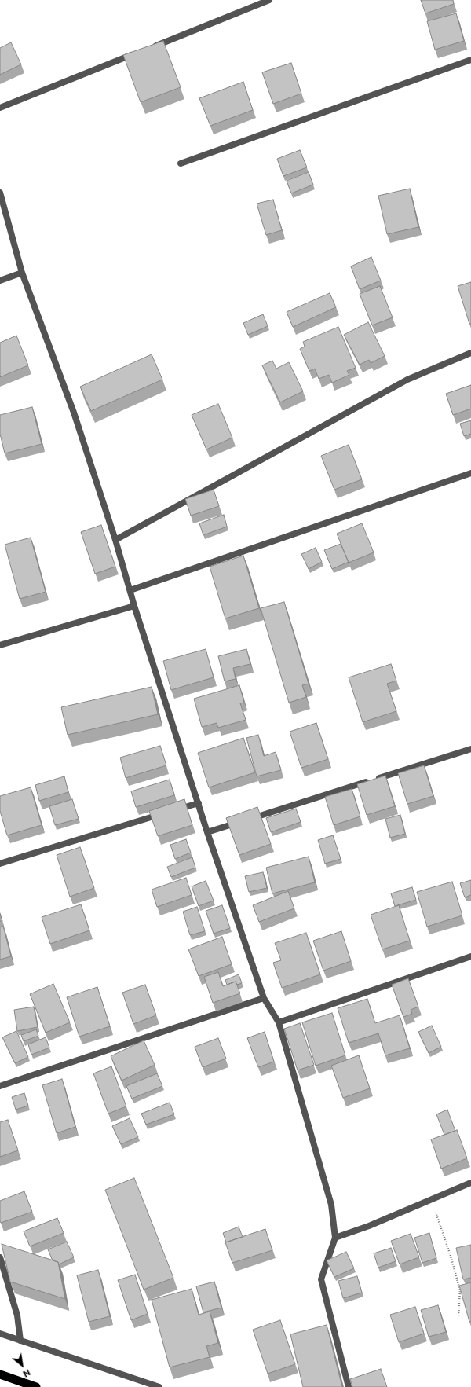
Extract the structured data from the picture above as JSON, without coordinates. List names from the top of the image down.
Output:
{
  "north": "bottom right"
}
